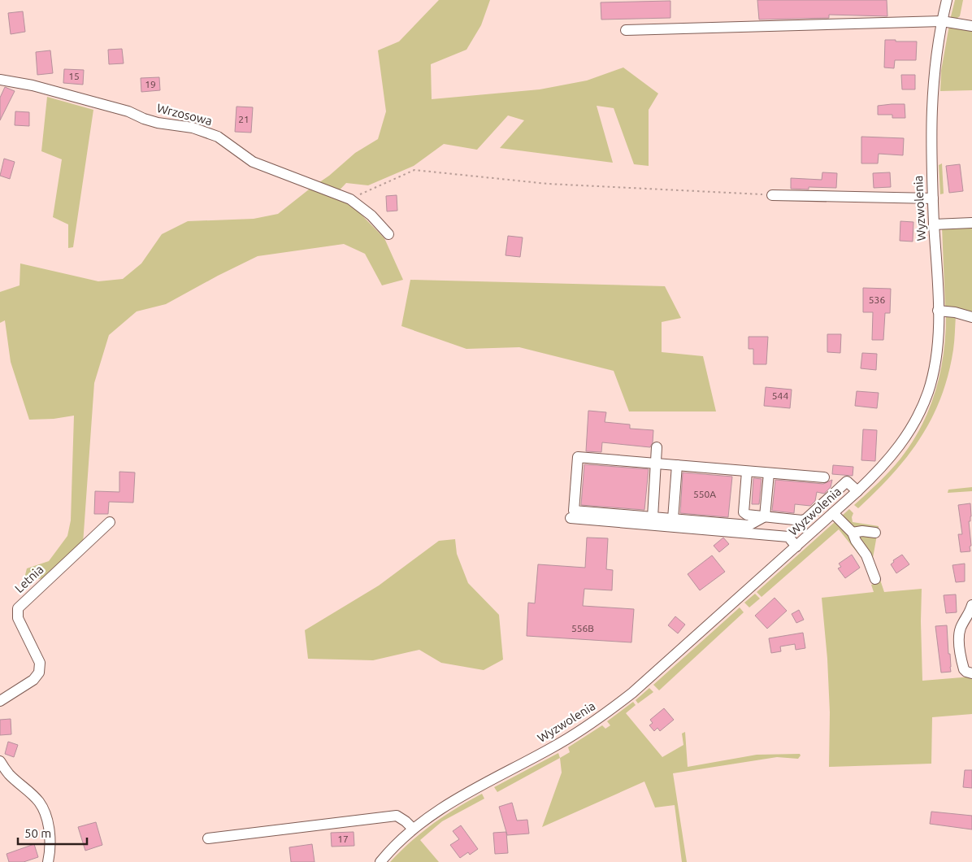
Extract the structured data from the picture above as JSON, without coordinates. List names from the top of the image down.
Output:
{
  "streets": {
    "street": ["Wrzosowa", "Wyzwolenia", "Letnia"]
  },
  "house_numbers": [
    "15",
    "19",
    "21",
    "536",
    "544",
    "550A",
    "556B",
    "17"
  ],
  "scale_bar": "50 m"
}
